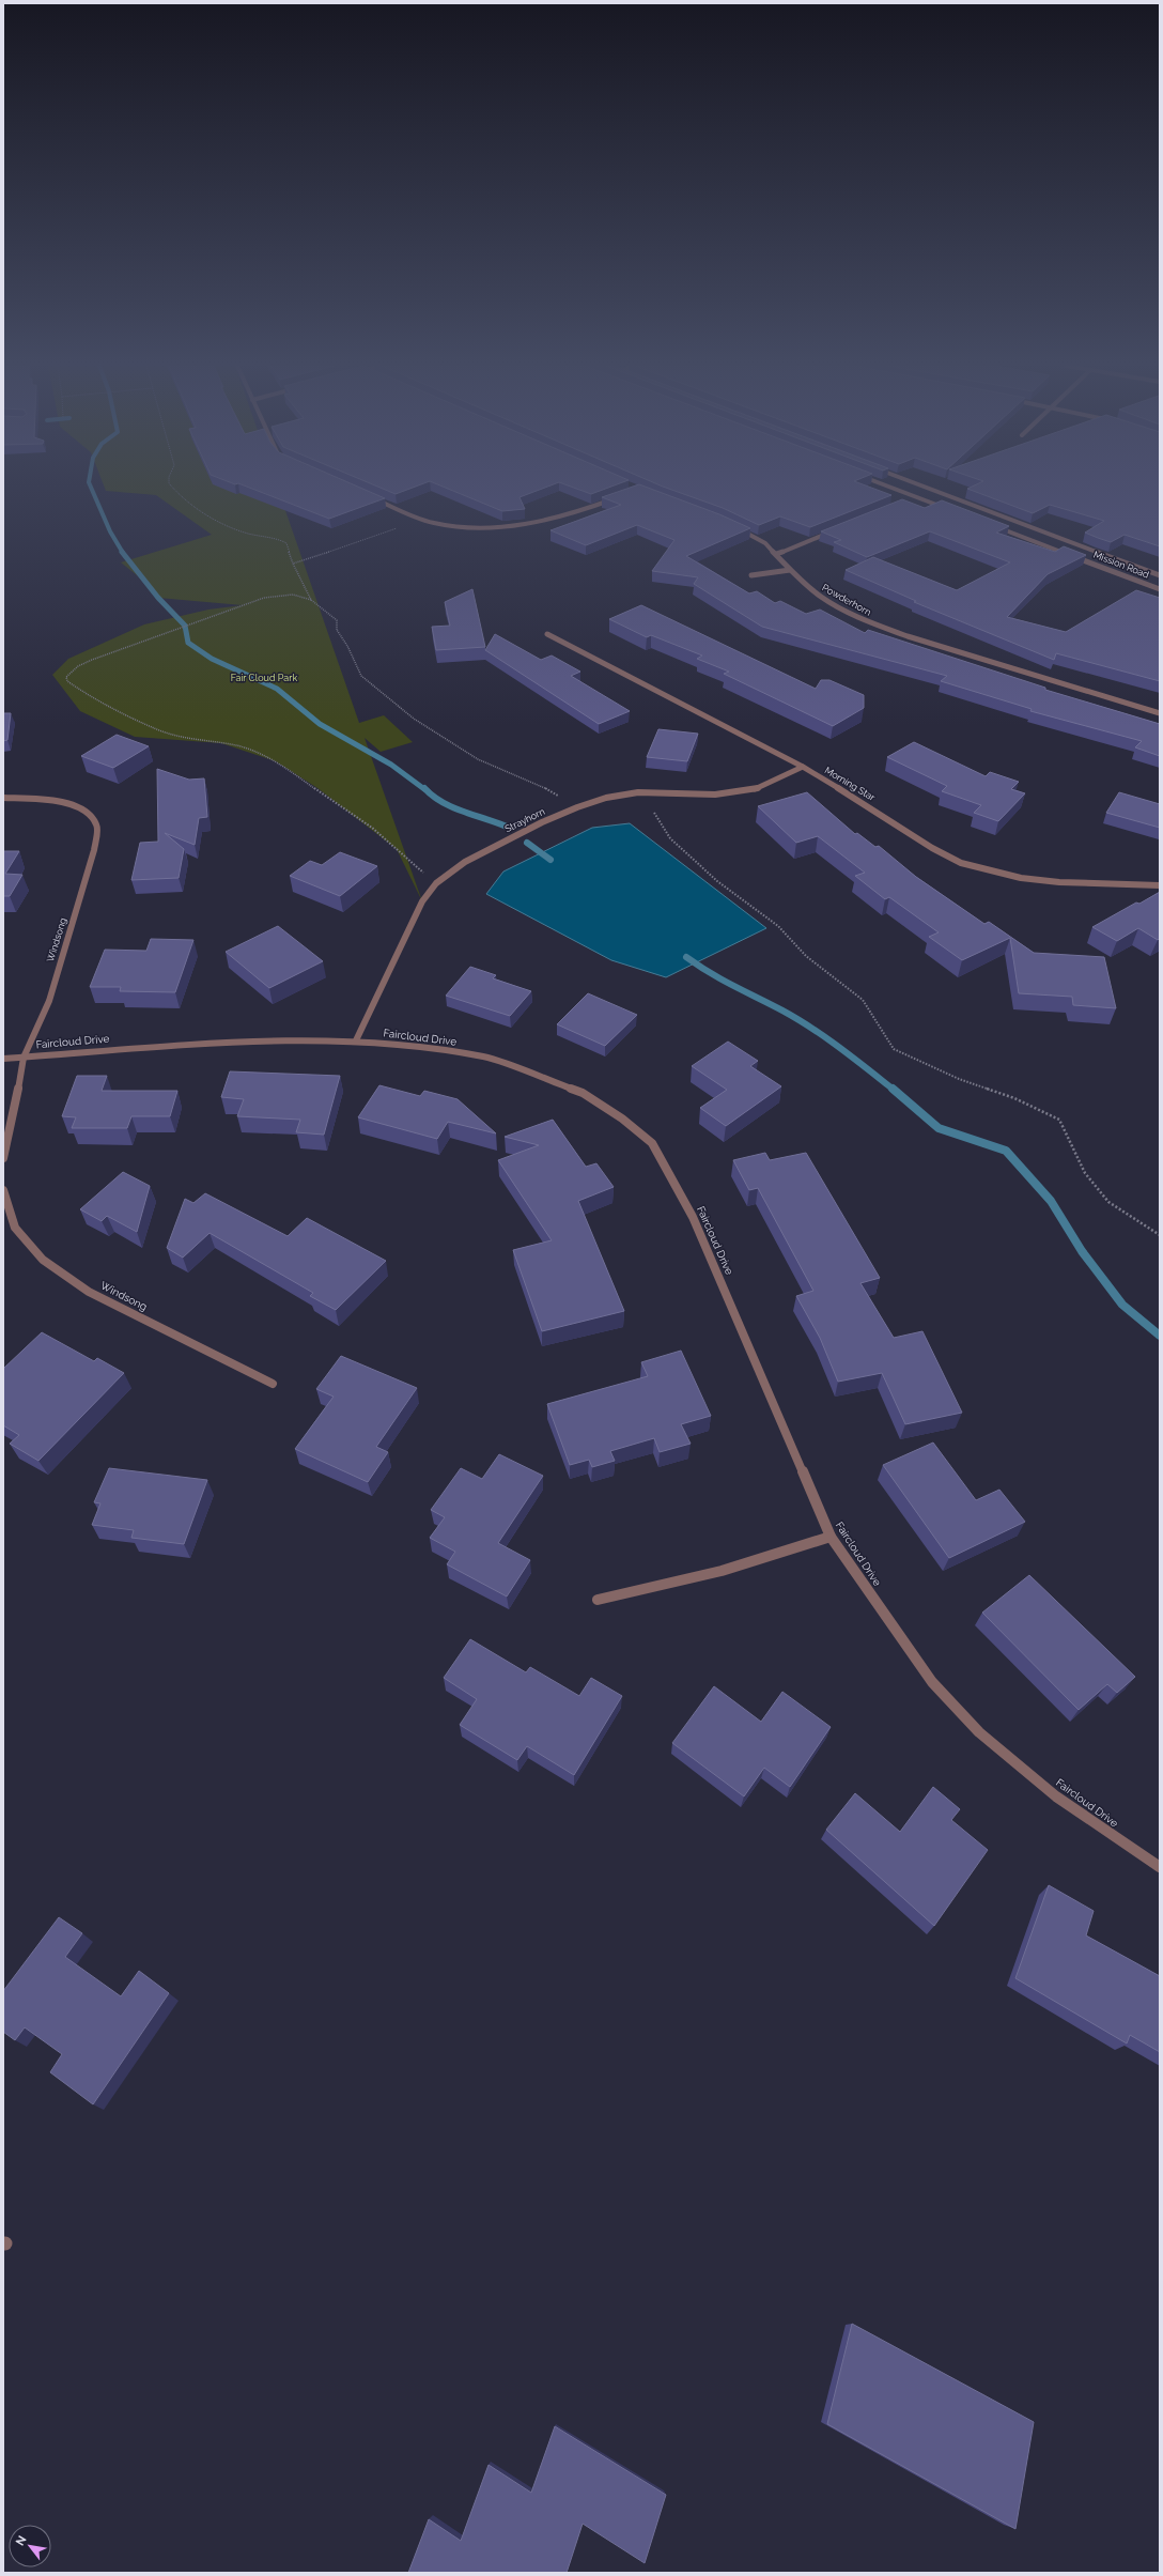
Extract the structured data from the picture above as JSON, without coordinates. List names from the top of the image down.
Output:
{
  "streets": {
    "street": [
      "Mission Road",
      "Powderhorn",
      "Morning Star",
      "Strayhorn",
      "Windsong",
      "Faircloud Drive"
    ]
  },
  "crossings": [
    ["Morning Star", "Strayhorn"],
    ["Strayhorn", "Faircloud Drive"],
    ["Windsong", "Faircloud Drive"]
  ],
  "parks": ["Fair Cloud Park"],
  "north": "top left"
}
